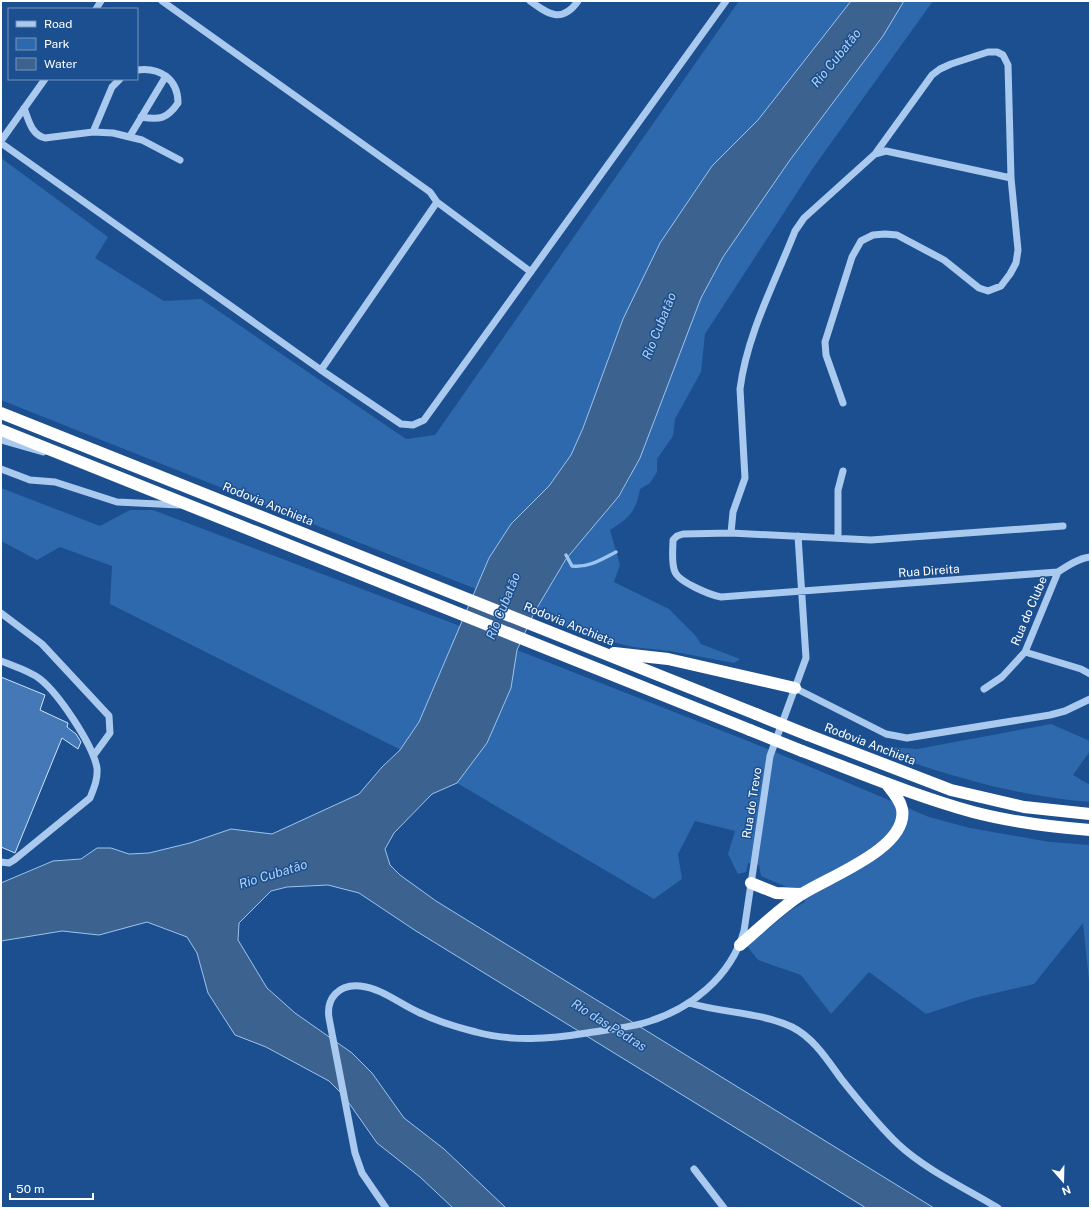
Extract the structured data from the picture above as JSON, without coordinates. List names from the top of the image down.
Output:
{
  "streets": {
    "highway": ["Rodovia Anchieta"],
    "street": ["Rua Direita", "Rua do Clube", "Rua do Trevo"]
  },
  "crossings": [
    ["Rua Direita", "Rua do Clube"],
    ["Rua Direita", "Rua do Trevo"]
  ],
  "water": ["Rio Cubatão", "Rio das Pedras"],
  "legend": ["Road", "Park", "Water"],
  "scale_bar": "50 m",
  "north": "bottom"
}
